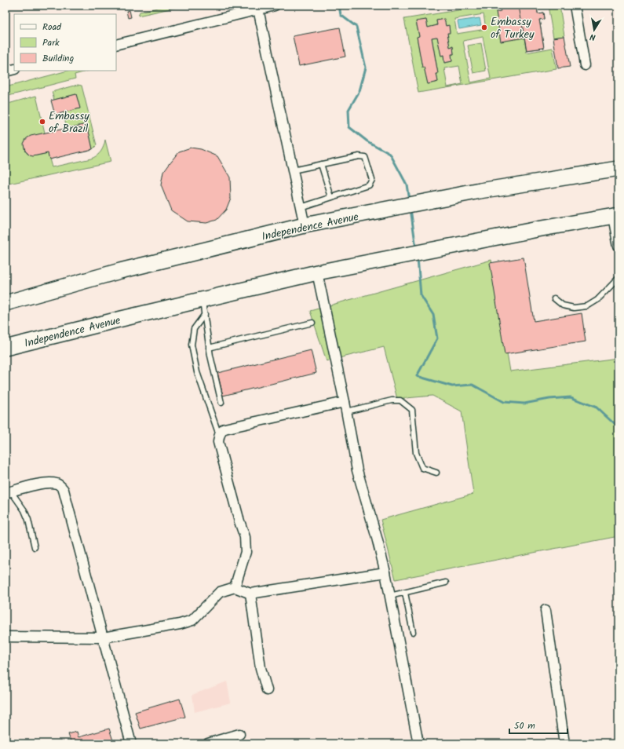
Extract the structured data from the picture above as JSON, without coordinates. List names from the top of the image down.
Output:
{
  "streets": {
    "main road": ["Independence Avenue"]
  },
  "places": ["Embassy of Turkey", "Embassy of Brazil"],
  "legend": ["Road", "Park", "Building"],
  "scale_bar": "50 m",
  "north": "bottom"
}
